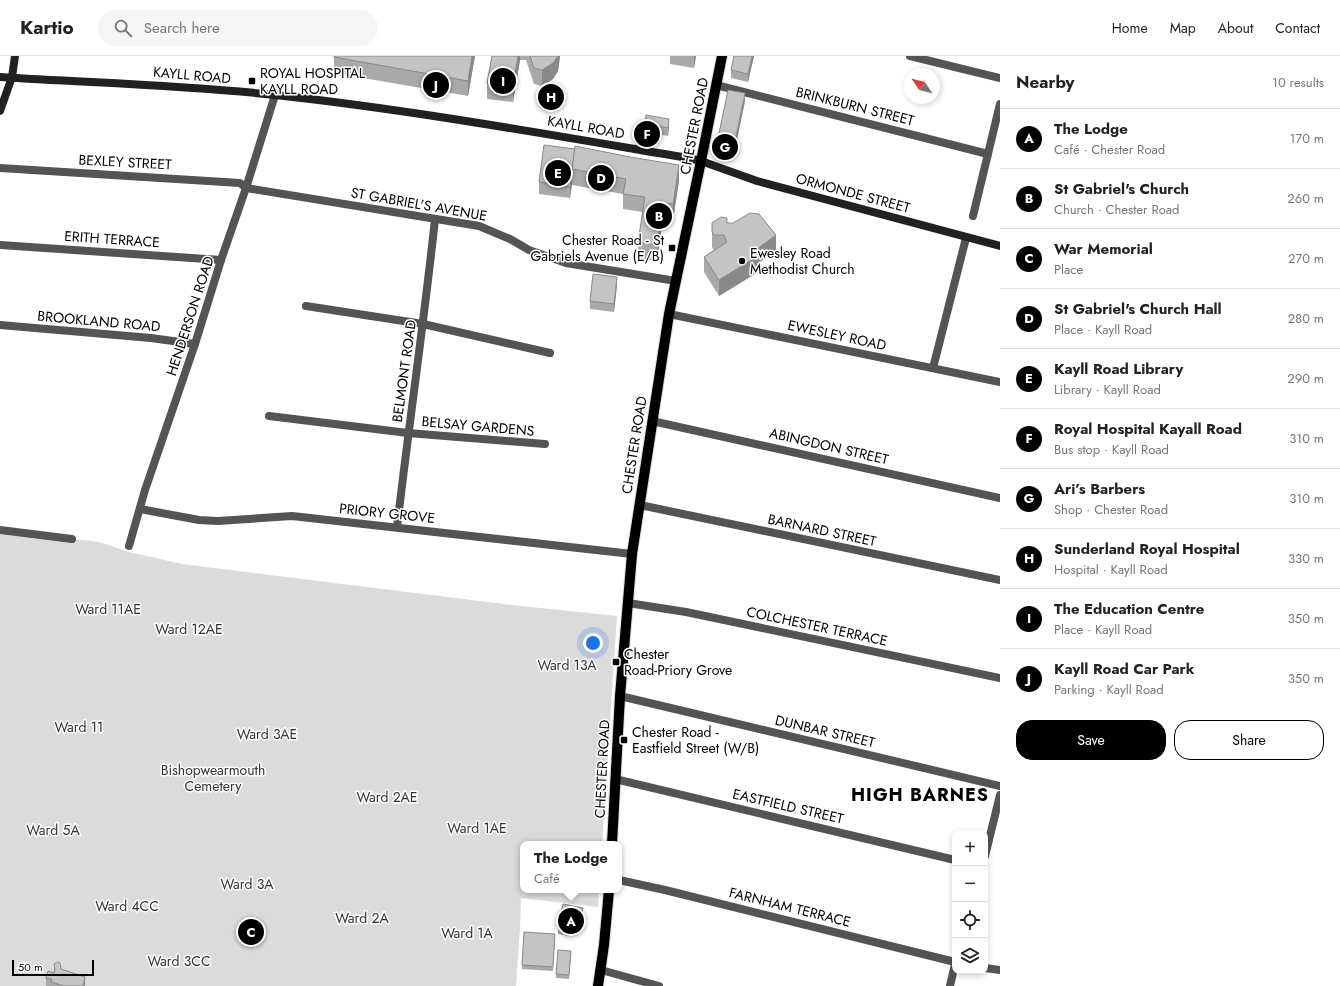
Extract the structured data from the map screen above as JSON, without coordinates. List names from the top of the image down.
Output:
{
  "streets": {
    "main road": ["CHESTER ROAD"],
    "street": [
      "KAYLL ROAD",
      "BRINKBURN STREET",
      "BEXLEY STREET",
      "ORMONDE STREET",
      "ST GABRIEL'S AVENUE",
      "ERITH TERRACE",
      "HENDERSON ROAD",
      "BROOKLAND ROAD",
      "EWESLEY ROAD",
      "BELMONT ROAD",
      "BELSAY GARDENS",
      "ABINGDON STREET",
      "PRIORY GROVE",
      "BARNARD STREET",
      "COLCHESTER TERRACE",
      "DUNBAR STREET",
      "EASTFIELD STREET",
      "FARNHAM TERRACE"
    ]
  },
  "crossings": [
    ["KAYLL ROAD", "CHESTER ROAD"],
    ["KAYLL ROAD", "ORMONDE STREET"],
    ["KAYLL ROAD", "HENDERSON ROAD"],
    ["BRINKBURN STREET", "CHESTER ROAD"],
    ["CHESTER ROAD", "ORMONDE STREET"],
    ["CHESTER ROAD", "ST GABRIEL'S AVENUE"],
    ["CHESTER ROAD", "EWESLEY ROAD"],
    ["CHESTER ROAD", "ABINGDON STREET"],
    ["CHESTER ROAD", "PRIORY GROVE"],
    ["CHESTER ROAD", "BARNARD STREET"],
    ["CHESTER ROAD", "COLCHESTER TERRACE"],
    ["CHESTER ROAD", "DUNBAR STREET"],
    ["CHESTER ROAD", "EASTFIELD STREET"],
    ["BEXLEY STREET", "ST GABRIEL'S AVENUE"],
    ["BEXLEY STREET", "HENDERSON ROAD"],
    ["ST GABRIEL'S AVENUE", "HENDERSON ROAD"],
    ["ST GABRIEL'S AVENUE", "BELMONT ROAD"],
    ["ERITH TERRACE", "HENDERSON ROAD"],
    ["HENDERSON ROAD", "BROOKLAND ROAD"],
    ["HENDERSON ROAD", "PRIORY GROVE"],
    ["BELMONT ROAD", "BELSAY GARDENS"],
    ["BELMONT ROAD", "PRIORY GROVE"]
  ],
  "districts": ["HIGH BARNES"],
  "parks": [
    "Ward 11AE",
    "Ward 12AE",
    "Ward 13A",
    "Ward 11",
    "Ward 3AE",
    "Bishopwearmouth Cemetery",
    "Ward 2AE",
    "Ward 1AE",
    "Ward 5A",
    "Ward 3A",
    "Ward 4CC",
    "Ward 2A",
    "Ward 1A",
    "Ward 3CC"
  ],
  "places": {
    "transit": [
      "ROYAL HOSPITAL KAYLL ROAD",
      "Chester Road - St Gabriels Avenue (E/B)",
      "Chester Road-Priory Grove",
      "Chester Road - Eastfield Street (W/B)"
    ],
    "other": ["Ewesley Road Methodist Church"]
  },
  "scale_bar": "50 m",
  "north": "top left",
  "page": {
    "header": "Kartio",
    "search": "Search here",
    "nav": [
      "Home",
      "Map",
      "About",
      "Contact"
    ],
    "heading": ["Nearby", "10 results"],
    "pins": [
      "I",
      "J",
      "H",
      "F",
      "G",
      "E",
      "D",
      "B",
      "A",
      "C"
    ],
    "list": [
      {
        "mark": "A",
        "name": "The Lodge",
        "note": "Café · Chester Road",
        "value": "170 m"
      },
      {
        "mark": "B",
        "name": "St Gabriel's Church",
        "note": "Church · Chester Road",
        "value": "260 m"
      },
      {
        "mark": "C",
        "name": "War Memorial",
        "note": "Place",
        "value": "270 m"
      },
      {
        "mark": "D",
        "name": "St Gabriel's Church Hall",
        "note": "Place · Kayll Road",
        "value": "280 m"
      },
      {
        "mark": "E",
        "name": "Kayll Road Library",
        "note": "Library · Kayll Road",
        "value": "290 m"
      },
      {
        "mark": "F",
        "name": "Royal Hospital Kayall Road",
        "note": "Bus stop · Kayll Road",
        "value": "310 m"
      },
      {
        "mark": "G",
        "name": "Ari’s Barbers",
        "note": "Shop · Chester Road",
        "value": "310 m"
      },
      {
        "mark": "H",
        "name": "Sunderland Royal Hospital",
        "note": "Hospital · Kayll Road",
        "value": "330 m"
      },
      {
        "mark": "I",
        "name": "The Education Centre",
        "note": "Place · Kayll Road",
        "value": "350 m"
      },
      {
        "mark": "J",
        "name": "Kayll Road Car Park",
        "note": "Parking · Kayll Road",
        "value": "350 m"
      }
    ],
    "buttons": ["Save", "Share"],
    "map_buttons": ["+", "−"],
    "popup": ["The Lodge", "Café"],
    "scale": "50 m"
  }
}
